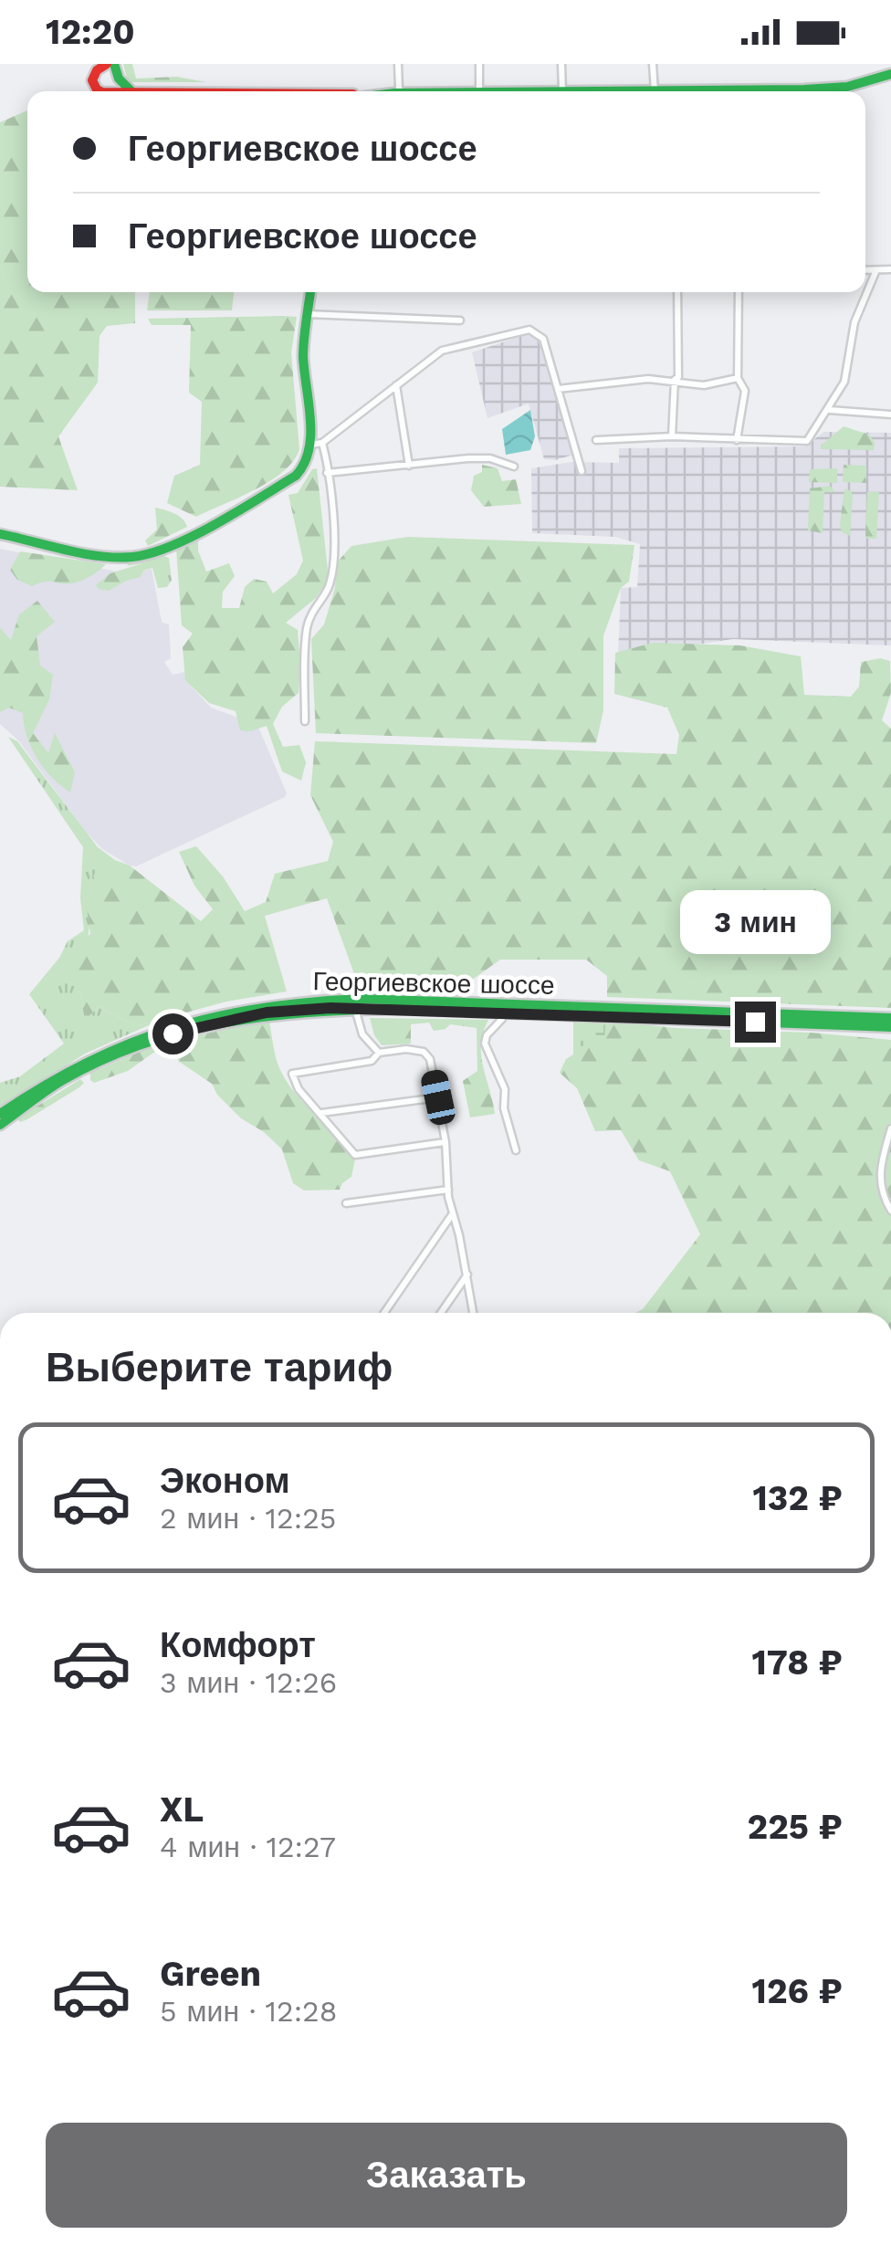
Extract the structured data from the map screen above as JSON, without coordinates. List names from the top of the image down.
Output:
{
  "streets": {
    "main road": ["Георгиевское шоссе"]
  },
  "page": {
    "status": "12:20",
    "banner": ["Георгиевское шоссе", "Георгиевское шоссе"],
    "bubble": "3 мин",
    "heading": "Выберите тариф",
    "list": [
      {
        "name": "Эконом",
        "note": "2 мин · 12:25",
        "value": "132 ₽"
      },
      {
        "name": "Комфорт",
        "note": "3 мин · 12:26",
        "value": "178 ₽"
      },
      {
        "name": "XL",
        "note": "4 мин · 12:27",
        "value": "225 ₽"
      },
      {
        "name": "Green",
        "note": "5 мин · 12:28",
        "value": "126 ₽"
      }
    ],
    "buttons": "Заказать"
  }
}
